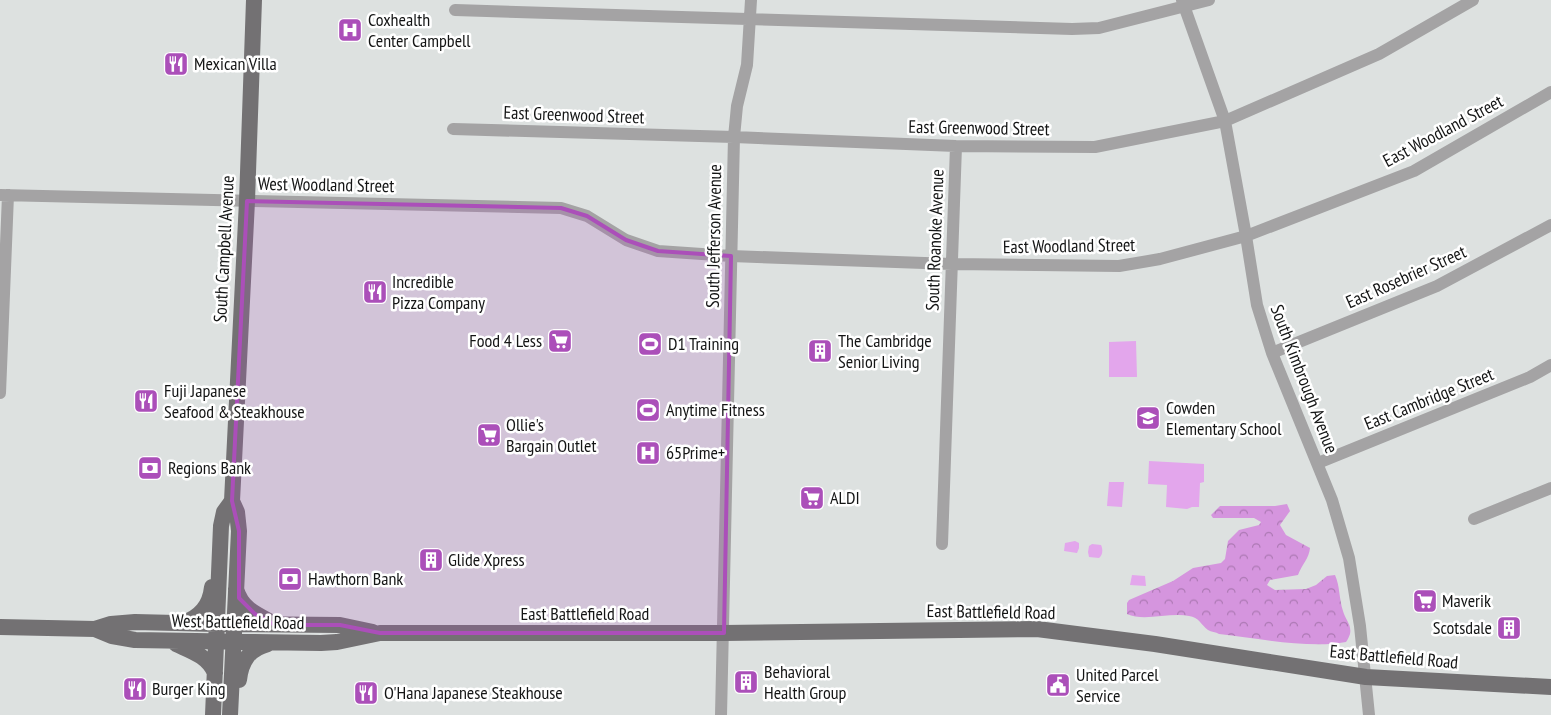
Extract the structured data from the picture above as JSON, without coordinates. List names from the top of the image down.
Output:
{
  "streets": {
    "main road": ["South Campbell Avenue", "East Battlefield Road", "West Battlefield Road"],
    "street": [
      "East Greenwood Street",
      "East Woodland Street",
      "West Woodland Street",
      "South Jefferson Avenue",
      "South Roanoke Avenue",
      "East Rosebrier Street",
      "South Kimbrough Avenue",
      "East Cambridge Street"
    ]
  },
  "crossings": [
    ["East Greenwood Street", "South Jefferson Avenue"],
    ["East Greenwood Street", "South Roanoke Avenue"],
    ["East Greenwood Street", "South Kimbrough Avenue"],
    ["East Woodland Street", "West Woodland Street"],
    ["East Woodland Street", "South Jefferson Avenue"],
    ["East Woodland Street", "South Roanoke Avenue"],
    ["East Woodland Street", "South Kimbrough Avenue"],
    ["West Woodland Street", "South Campbell Avenue"],
    ["South Jefferson Avenue", "East Battlefield Road"],
    ["South Campbell Avenue", "West Battlefield Road"],
    ["East Rosebrier Street", "South Kimbrough Avenue"],
    ["South Kimbrough Avenue", "East Cambridge Street"],
    ["South Kimbrough Avenue", "East Battlefield Road"],
    ["East Battlefield Road", "West Battlefield Road"]
  ],
  "places": {
    "hospital": ["Coxhealth Center Campbell", "65Prime+"],
    "restaurant": [
      "Mexican Villa",
      "Incredible Pizza Company",
      "Fuji Japanese Seafood & Steakhouse",
      "Burger King",
      "O'Hana Japanese Steakhouse"
    ],
    "supermarket": [
      "Food 4 Less",
      "Ollie's Bargain Outlet",
      "ALDI",
      "Maverik"
    ],
    "sports": ["D1 Training", "Anytime Fitness"],
    "building": [
      "The Cambridge Senior Living",
      "Glide Xpress",
      "Scotsdale",
      "Behavioral Health Group"
    ],
    "school or university": ["Cowden Elementary School"],
    "bank": ["Regions Bank", "Hawthorn Bank"],
    "public building": ["United Parcel Service"]
  }
}
